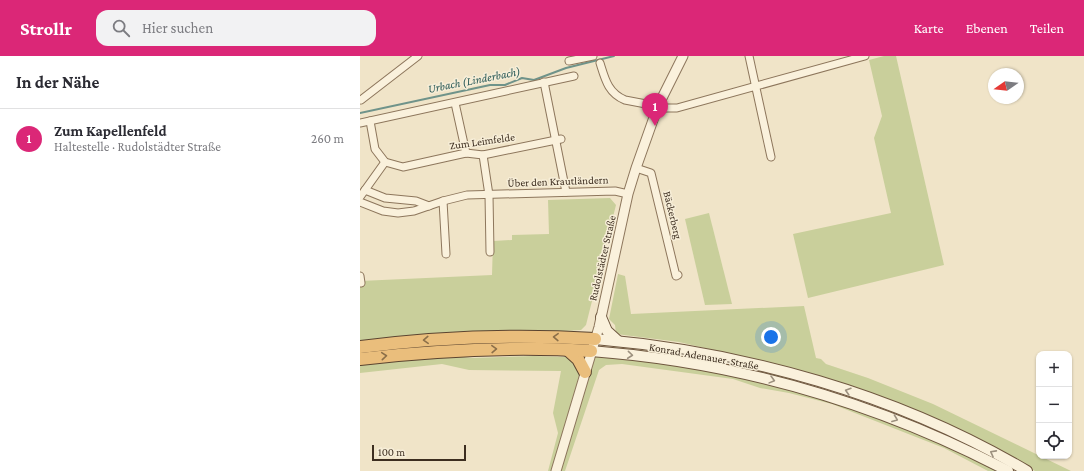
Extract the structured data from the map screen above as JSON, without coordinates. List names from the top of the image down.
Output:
{
  "streets": {
    "highway": ["Konrad-Adenauer-Straße"],
    "street": [
      "Zum Leimfelde",
      "Über den Krautländern",
      "Bäckerberg",
      "Rudolstädter Straße"
    ]
  },
  "crossings": [
    ["Über den Krautländern", "Rudolstädter Straße"],
    ["Bäckerberg", "Rudolstädter Straße"],
    ["Rudolstädter Straße", "Konrad-Adenauer-Straße"]
  ],
  "water": ["Urbach (Linderbach)"],
  "scale_bar": "100 m",
  "north": "left",
  "page": {
    "header": "Strollr",
    "search": "Hier suchen",
    "nav": ["Karte", "Ebenen", "Teilen"],
    "heading": "In der Nähe",
    "pins": "1",
    "list": [
      {
        "mark": "1",
        "name": "Zum Kapellenfeld",
        "note": "Haltestelle · Rudolstädter Straße",
        "value": "260 m"
      }
    ],
    "map_buttons": ["+", "−"],
    "scale": "100 m"
  }
}
